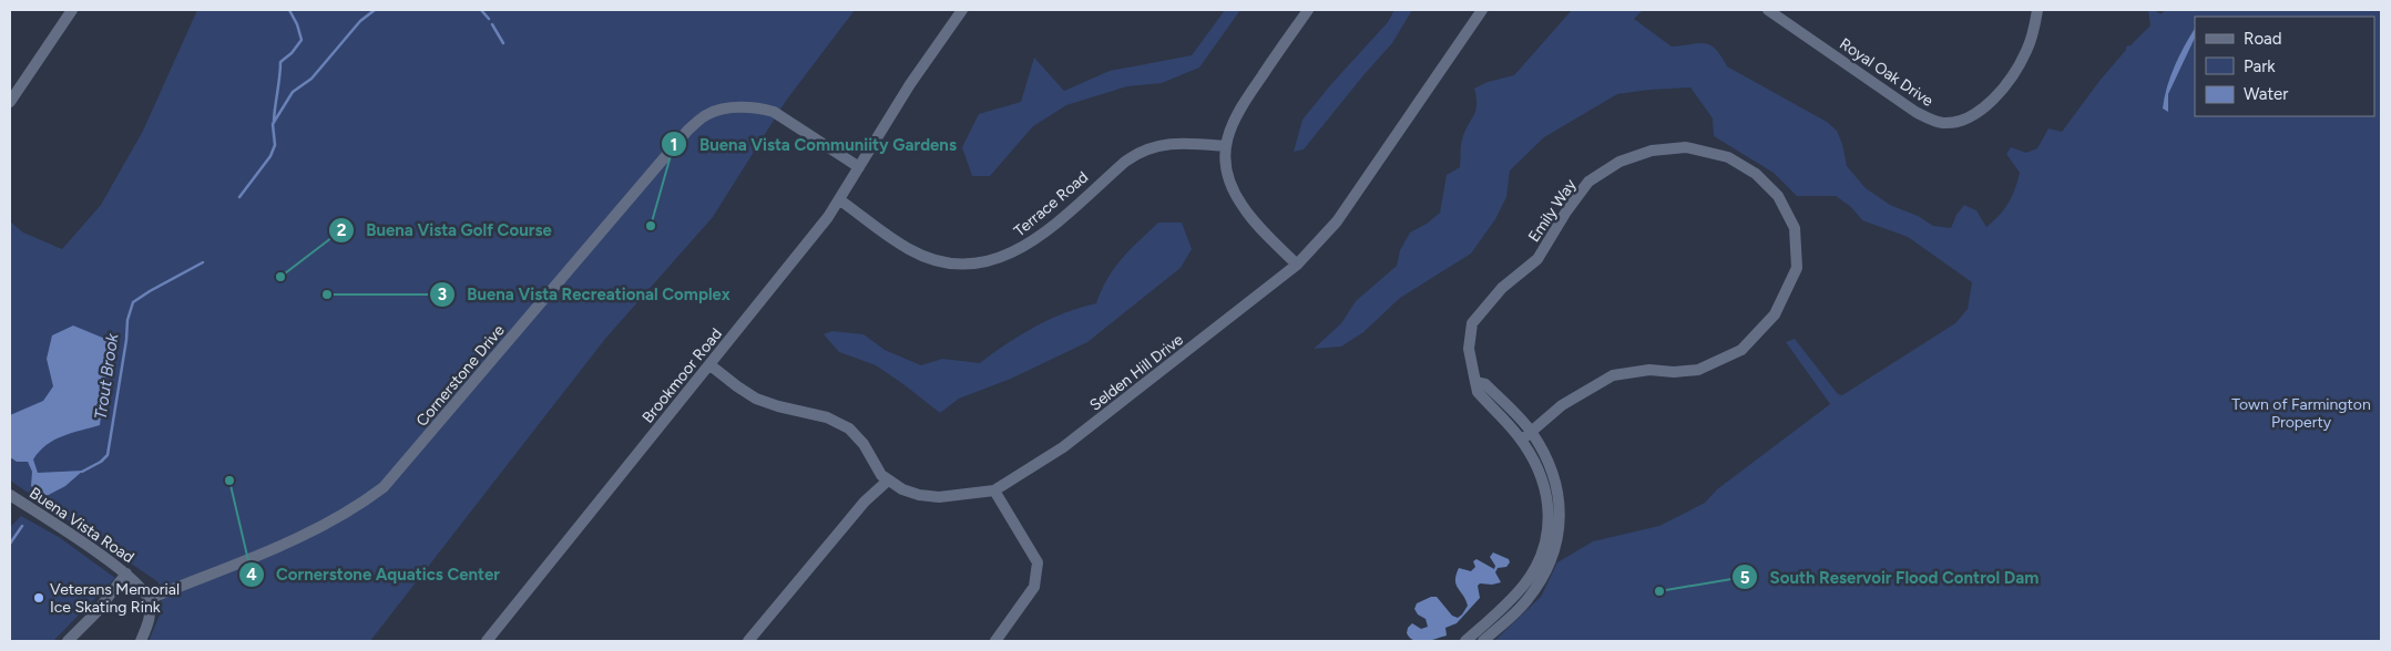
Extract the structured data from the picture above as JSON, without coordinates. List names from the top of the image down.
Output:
{
  "streets": {
    "street": [
      "Royal Oak Drive",
      "Terrace Road",
      "Emily Way",
      "Selden Hill Drive",
      "Cornerstone Drive",
      "Brookmoor Road",
      "Buena Vista Road"
    ]
  },
  "crossings": [
    ["Terrace Road", "Brookmoor Road"],
    ["Cornerstone Drive", "Brookmoor Road"],
    ["Cornerstone Drive", "Buena Vista Road"]
  ],
  "water": ["Trout Brook"],
  "parks": ["Town of Farmington Property"],
  "places": [
    "Buena Vista Communiity Gardens",
    "Buena Vista Golf Course",
    "Buena Vista Recreational Complex",
    "Cornerstone Aquatics Center",
    "South Reservoir Flood Control Dam",
    "Veterans Memorial Ice Skating Rink"
  ],
  "legend": ["Road", "Park", "Water"]
}
